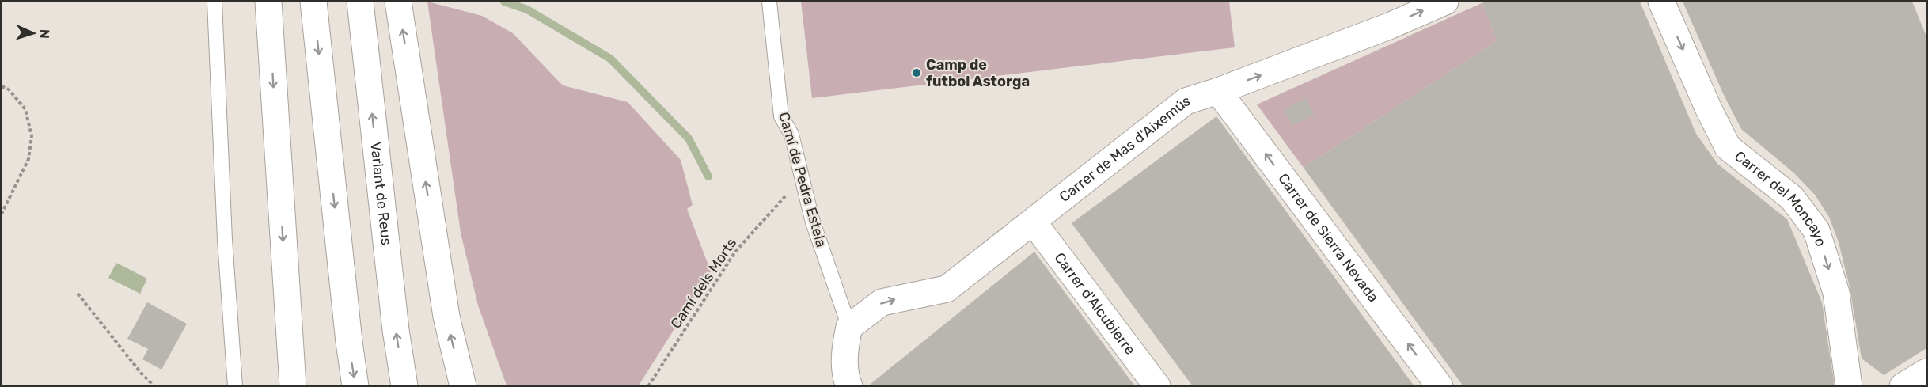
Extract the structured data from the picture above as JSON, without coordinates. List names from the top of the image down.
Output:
{
  "streets": {
    "main road": [
      "Carrer de Mas d'Aixemús",
      "Variant de Reus",
      "Carrer del Moncayo",
      "Carrer de Sierra Nevada",
      "Carrer d'Alcubierre"
    ],
    "lane": ["Camí de Pedra Estela"],
    "path": ["Camí dels Morts"]
  },
  "crossings": [
    ["Carrer de Mas d'Aixemús", "Camí de Pedra Estela"],
    ["Carrer de Mas d'Aixemús", "Carrer de Sierra Nevada"],
    ["Carrer de Mas d'Aixemús", "Carrer d'Alcubierre"],
    ["Camí de Pedra Estela", "Camí dels Morts"]
  ],
  "one_way": ["Carrer de Mas d'Aixemús", "Carrer del Moncayo", "Carrer de Sierra Nevada"],
  "places": ["Camp de futbol Astorga"],
  "north": "right"
}
